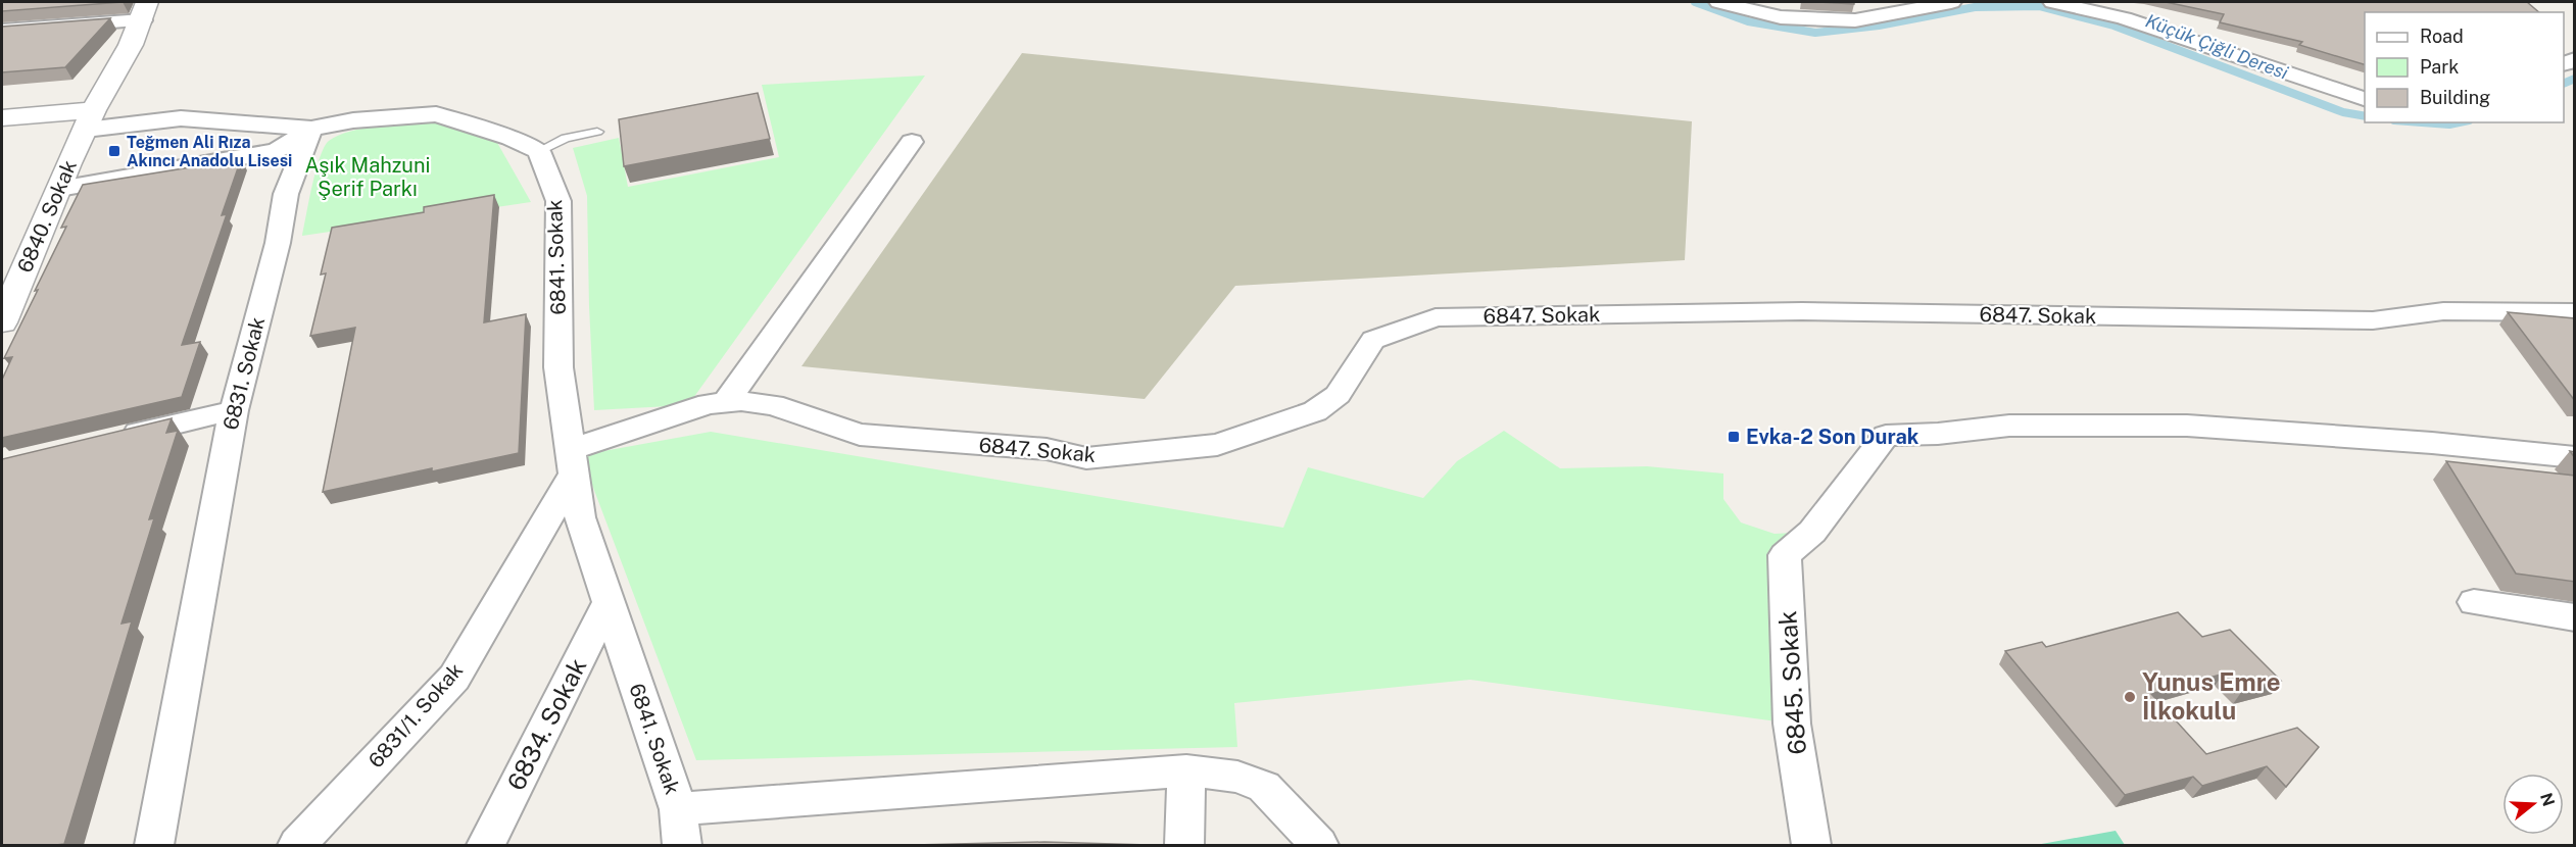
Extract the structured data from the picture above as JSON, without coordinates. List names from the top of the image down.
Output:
{
  "streets": {
    "street": [
      "6840. Sokak",
      "6841. Sokak",
      "6847. Sokak",
      "6831. Sokak",
      "6845. Sokak",
      "6831/1. Sokak",
      "6834. Sokak"
    ]
  },
  "crossings": [
    ["6841. Sokak", "6847. Sokak"],
    ["6841. Sokak", "6831/1. Sokak"],
    ["6841. Sokak", "6834. Sokak"],
    ["6847. Sokak", "6831/1. Sokak"]
  ],
  "water": ["Küçük Çiğli Deresi"],
  "parks": ["Aşık Mahzuni Şerif Parkı"],
  "places": {
    "transit": ["Teğmen Ali Rıza Akıncı Anadolu Lisesi", "Evka-2 Son Durak"],
    "other": ["Yunus Emre İlkokulu"]
  },
  "legend": ["Road", "Park", "Building"],
  "north": "right"
}
